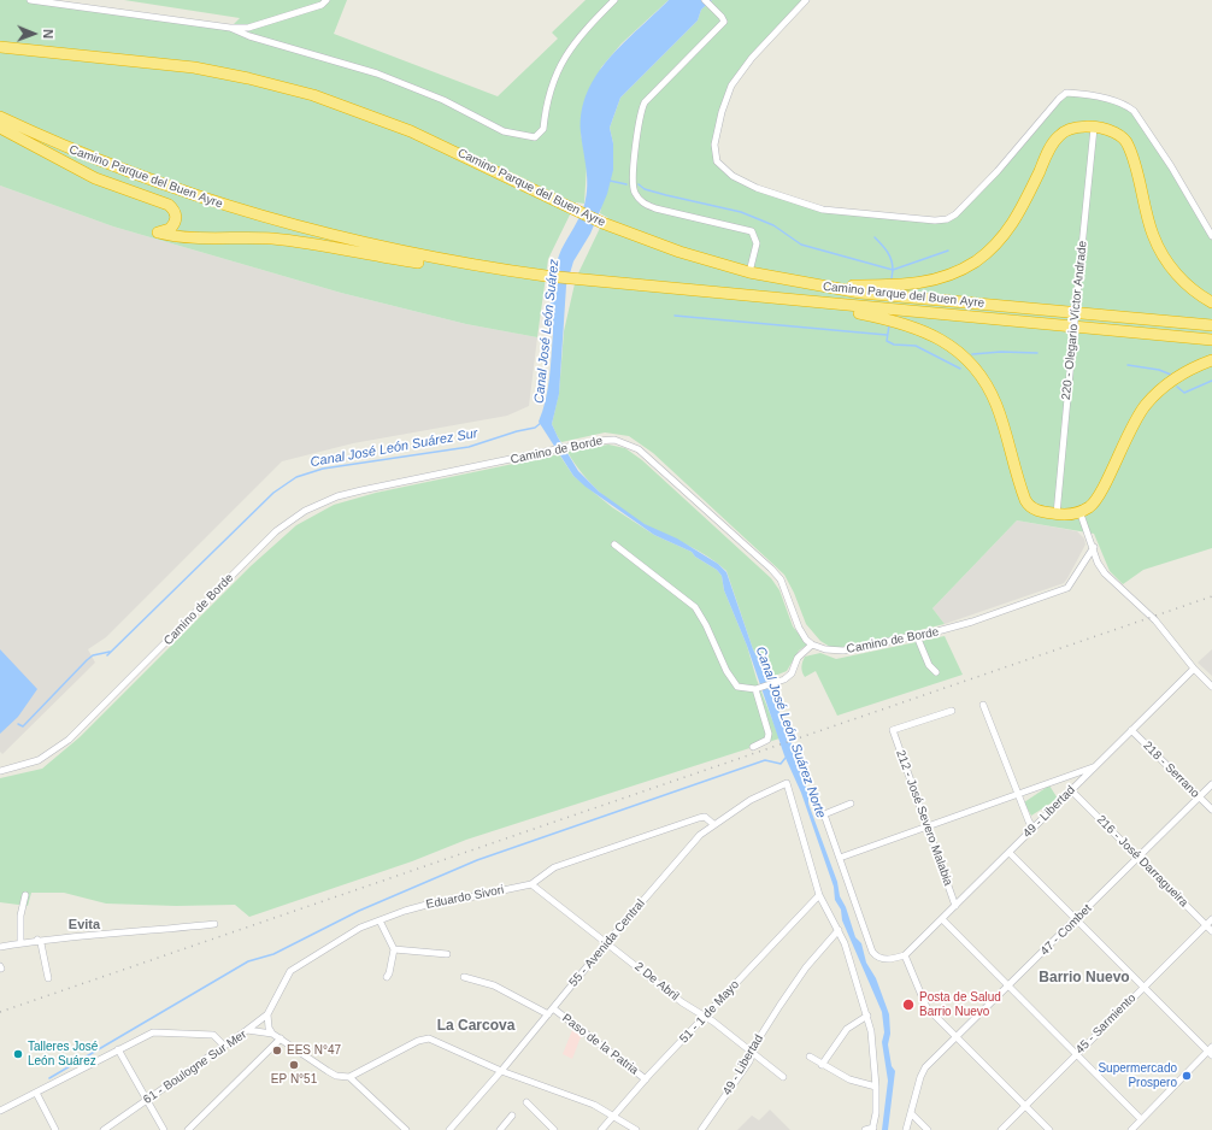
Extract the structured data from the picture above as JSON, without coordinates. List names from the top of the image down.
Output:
{
  "streets": {
    "highway": ["Camino Parque del Buen Ayre"],
    "street": [
      "220 - Olegario Víctor Andrade",
      "Camino de Borde",
      "218 - Serrano",
      "49 - Libertad",
      "212 - José Severo Malabia",
      "216 - José Darragueira",
      "Eduardo Sivori",
      "47 - Combet",
      "55 - Avenida Central",
      "2 De Abril",
      "51 - 1 de Mayo",
      "45 - Sarmiento",
      "Paso de la Patria",
      "61 - Boulogne Sur Mer"
    ]
  },
  "crossings": [
    ["218 - Serrano", "49 - Libertad"],
    ["218 - Serrano", "47 - Combet"],
    ["49 - Libertad", "212 - José Severo Malabia"],
    ["49 - Libertad", "216 - José Darragueira"],
    ["49 - Libertad", "2 De Abril"],
    ["216 - José Darragueira", "47 - Combet"],
    ["216 - José Darragueira", "45 - Sarmiento"],
    ["Eduardo Sivori", "55 - Avenida Central"],
    ["Eduardo Sivori", "2 De Abril"],
    ["Eduardo Sivori", "61 - Boulogne Sur Mer"],
    ["55 - Avenida Central", "2 De Abril"],
    ["55 - Avenida Central", "51 - 1 de Mayo"],
    ["55 - Avenida Central", "Paso de la Patria"],
    ["2 De Abril", "51 - 1 de Mayo"],
    ["51 - 1 de Mayo", "Paso de la Patria"]
  ],
  "districts": ["Evita", "Barrio Nuevo", "La Carcova"],
  "water": ["Canal José León Suárez", "Canal José León Suárez Sur", "Canal José León Suárez Norte"],
  "places": [
    "Posta de Salud Barrio Nuevo",
    "EES N°47",
    "Talleres José León Suárez",
    "EP N°51",
    "Supermercado Prospero"
  ],
  "north": "right"
}
